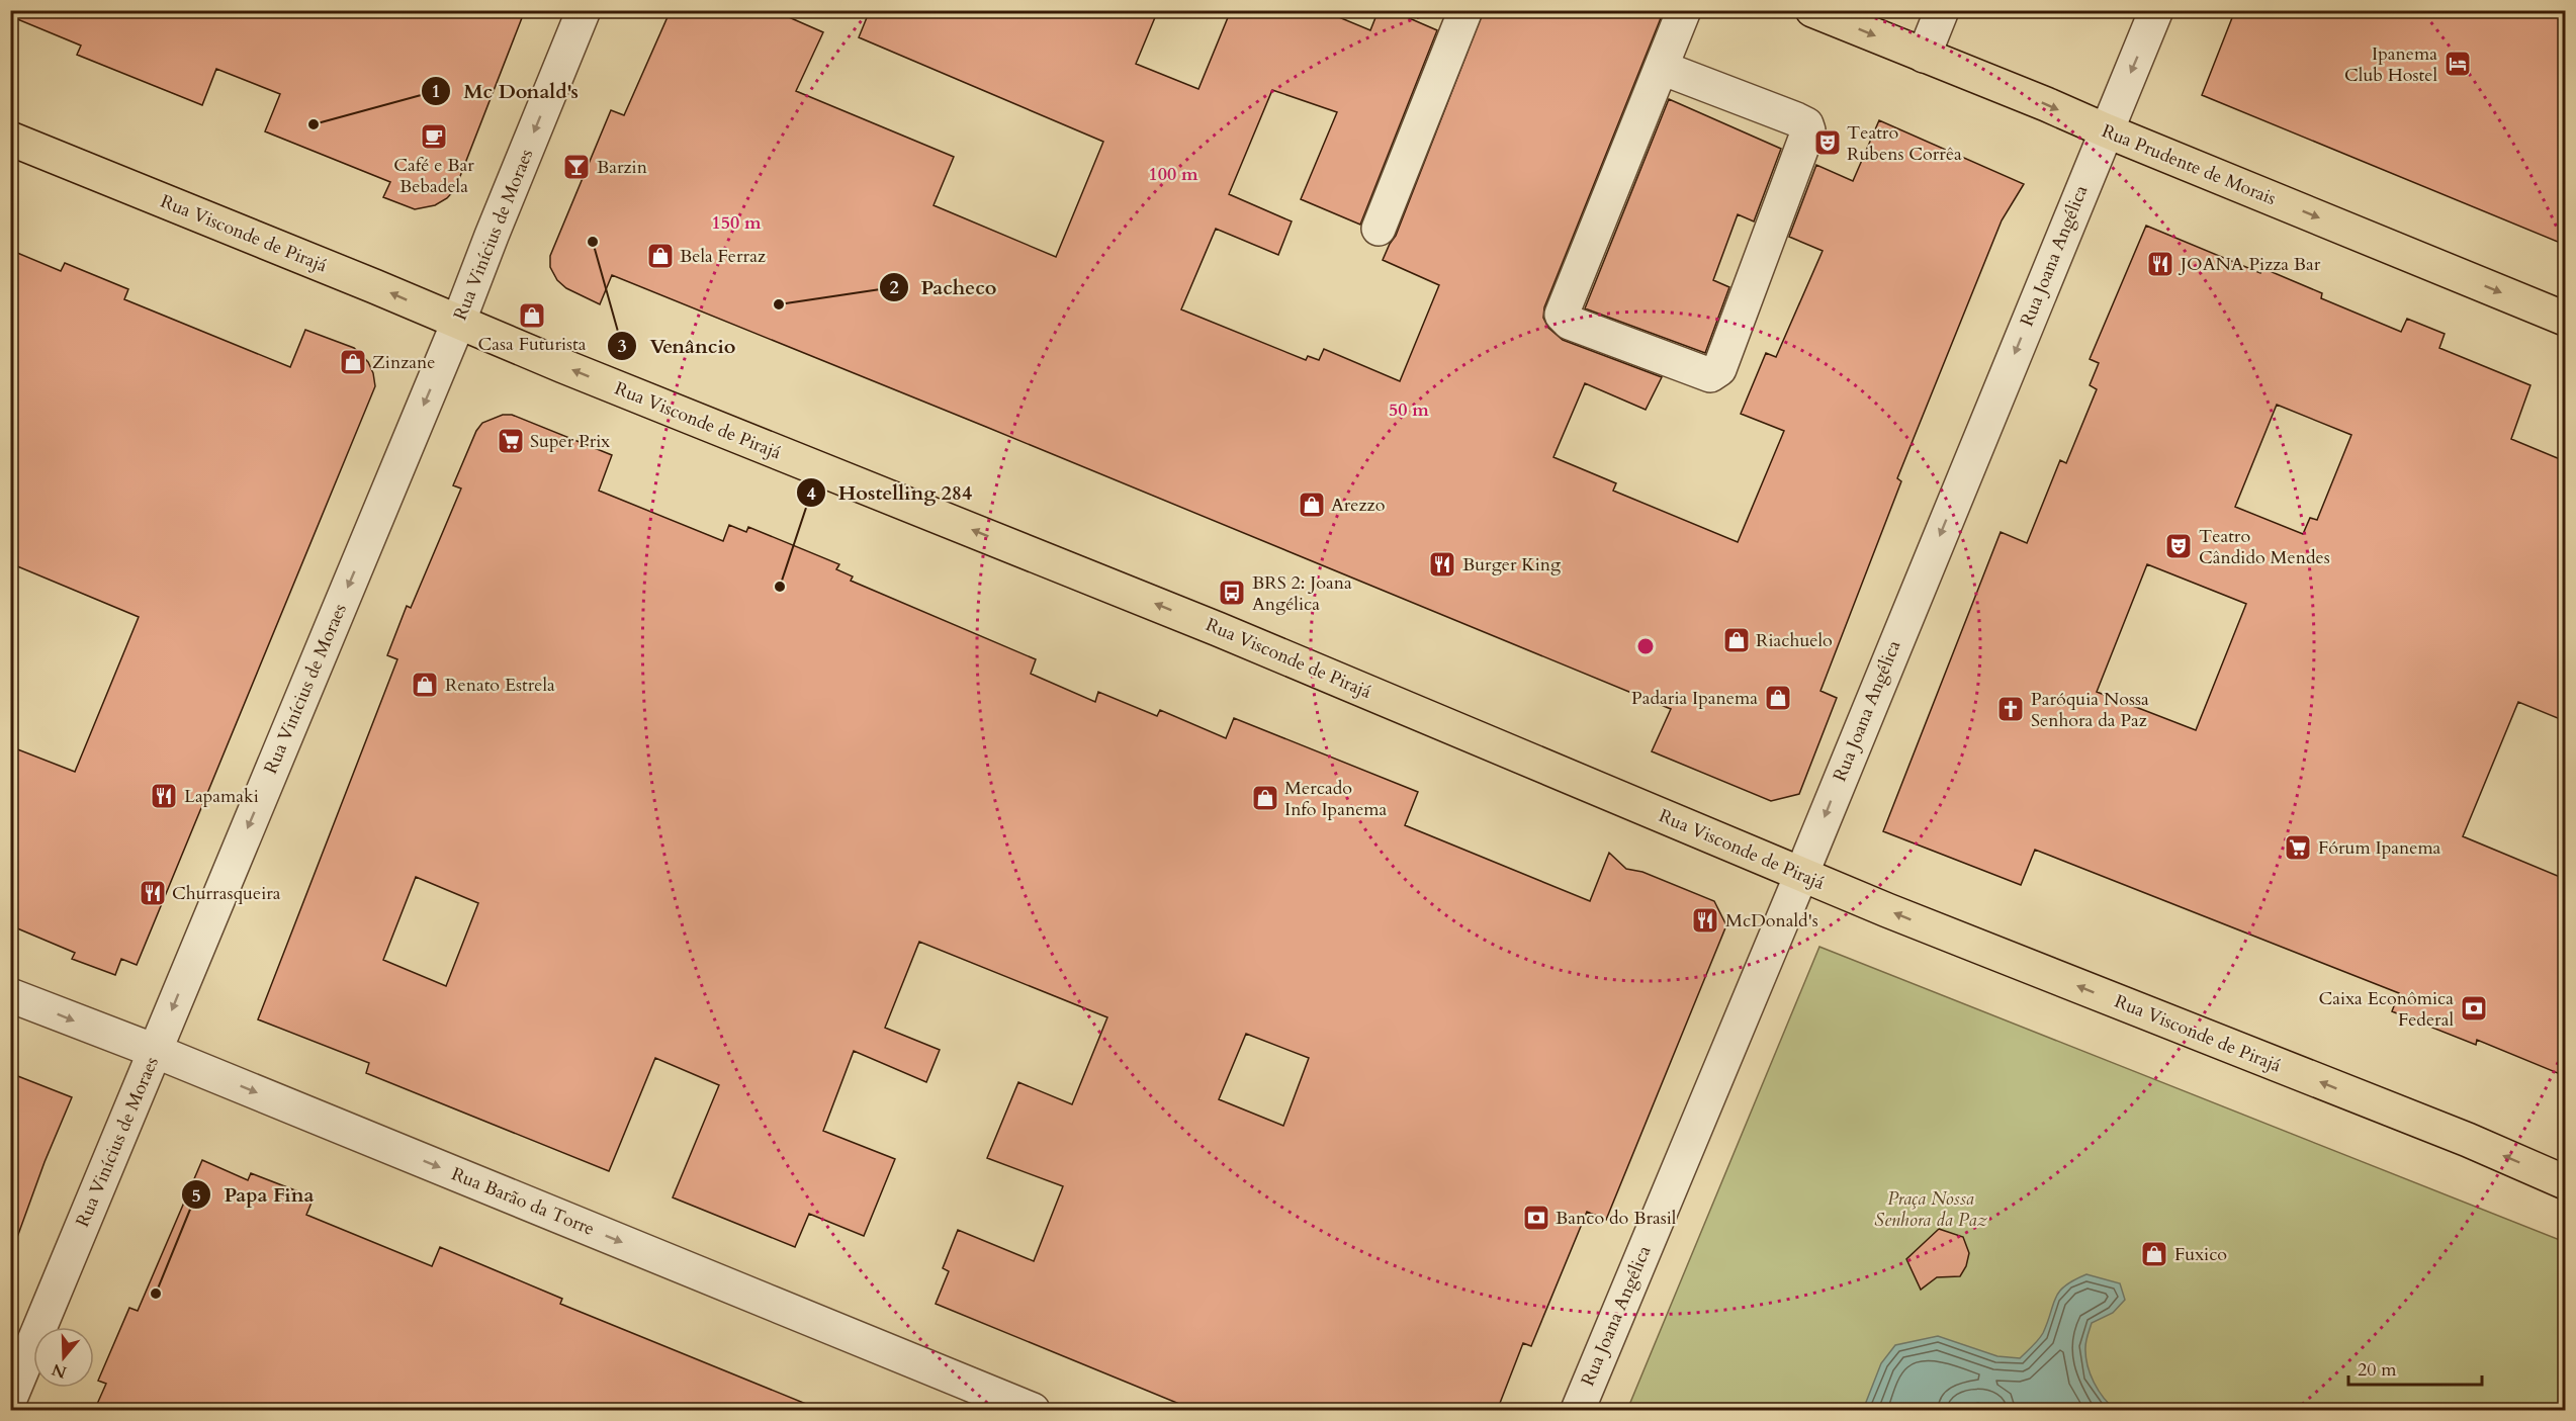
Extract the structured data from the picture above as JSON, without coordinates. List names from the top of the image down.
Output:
{
  "streets": {
    "main road": ["Rua Prudente de Morais", "Rua Visconde de Pirajá"],
    "street": ["Rua Vinícius de Moraes", "Rua Joana Angélica", "Rua Barão da Torre"]
  },
  "crossings": [
    ["Rua Prudente de Morais", "Rua Joana Angélica"],
    ["Rua Visconde de Pirajá", "Rua Vinícius de Moraes"],
    ["Rua Visconde de Pirajá", "Rua Joana Angélica"],
    ["Rua Vinícius de Moraes", "Rua Barão da Torre"]
  ],
  "one_way": [
    "Rua Prudente de Morais",
    "Rua Visconde de Pirajá",
    "Rua Vinícius de Moraes",
    "Rua Joana Angélica",
    "Rua Barão da Torre"
  ],
  "parks": ["Praça Nossa Senhora da Paz"],
  "places": {
    "hotel": ["Ipanema Club Hostel"],
    "other": [
      "Mc Donald's",
      "Venâncio",
      "Pacheco",
      "Hostelling 284",
      "Papa Fina"
    ],
    "cafe": ["Café e Bar Bebadela"],
    "theatre": ["Teatro Rubens Corrêa", "Teatro Cândido Mendes"],
    "bar": ["Barzin"],
    "shop": [
      "Bela Ferraz",
      "Casa Futurista",
      "Zinzane",
      "Arezzo",
      "Riachuelo",
      "Renato Estrela",
      "Padaria Ipanema",
      "Mercado Info Ipanema",
      "Fuxico"
    ],
    "restaurant": [
      "JOANA Pizza Bar",
      "Burger King",
      "Lapamaki",
      "Churrasqueira",
      "McDonald's"
    ],
    "supermarket": ["Super Prix", "Fórum Ipanema"],
    "bus stop": ["BRS 2: Joana Angélica"],
    "church": ["Paróquia Nossa Senhora da Paz"],
    "bank": ["Caixa Econômica Federal", "Banco do Brasil"]
  },
  "scale_bar": "20 m",
  "north": "bottom",
  "rings": ["100 m", "150 m", "50 m"]
}
